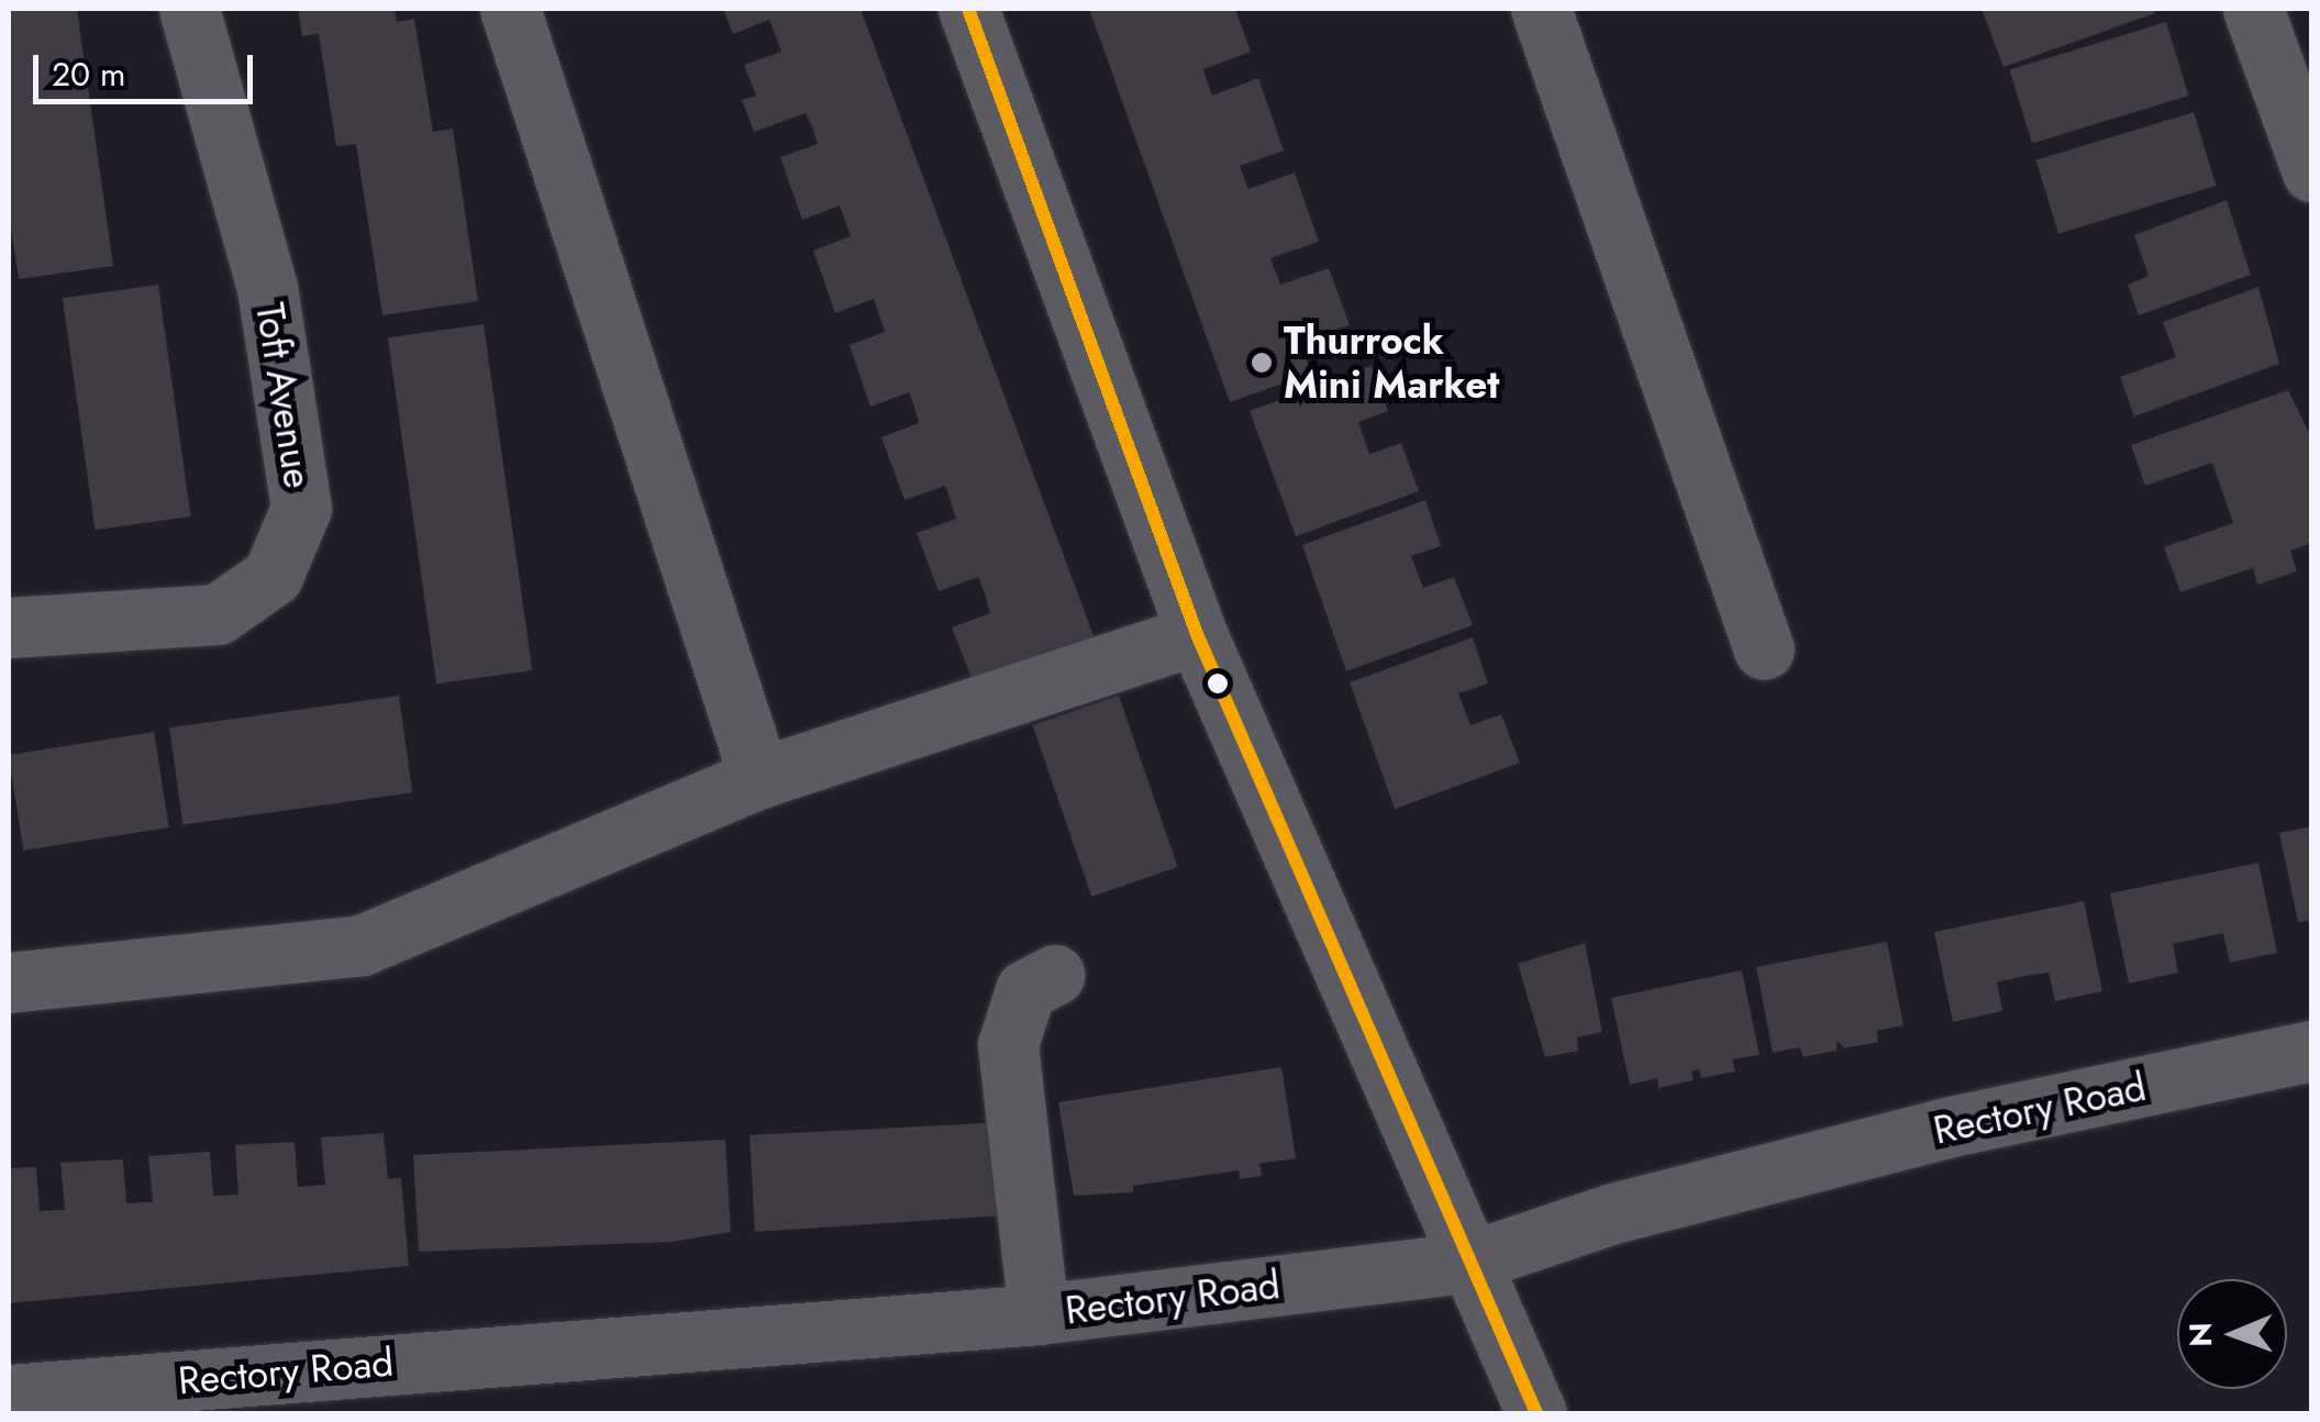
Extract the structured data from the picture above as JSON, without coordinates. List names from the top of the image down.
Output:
{
  "streets": {
    "street": ["Toft Avenue", "Rectory Road"]
  },
  "places": ["Thurrock Mini Market"],
  "scale_bar": "20 m",
  "north": "left"
}
